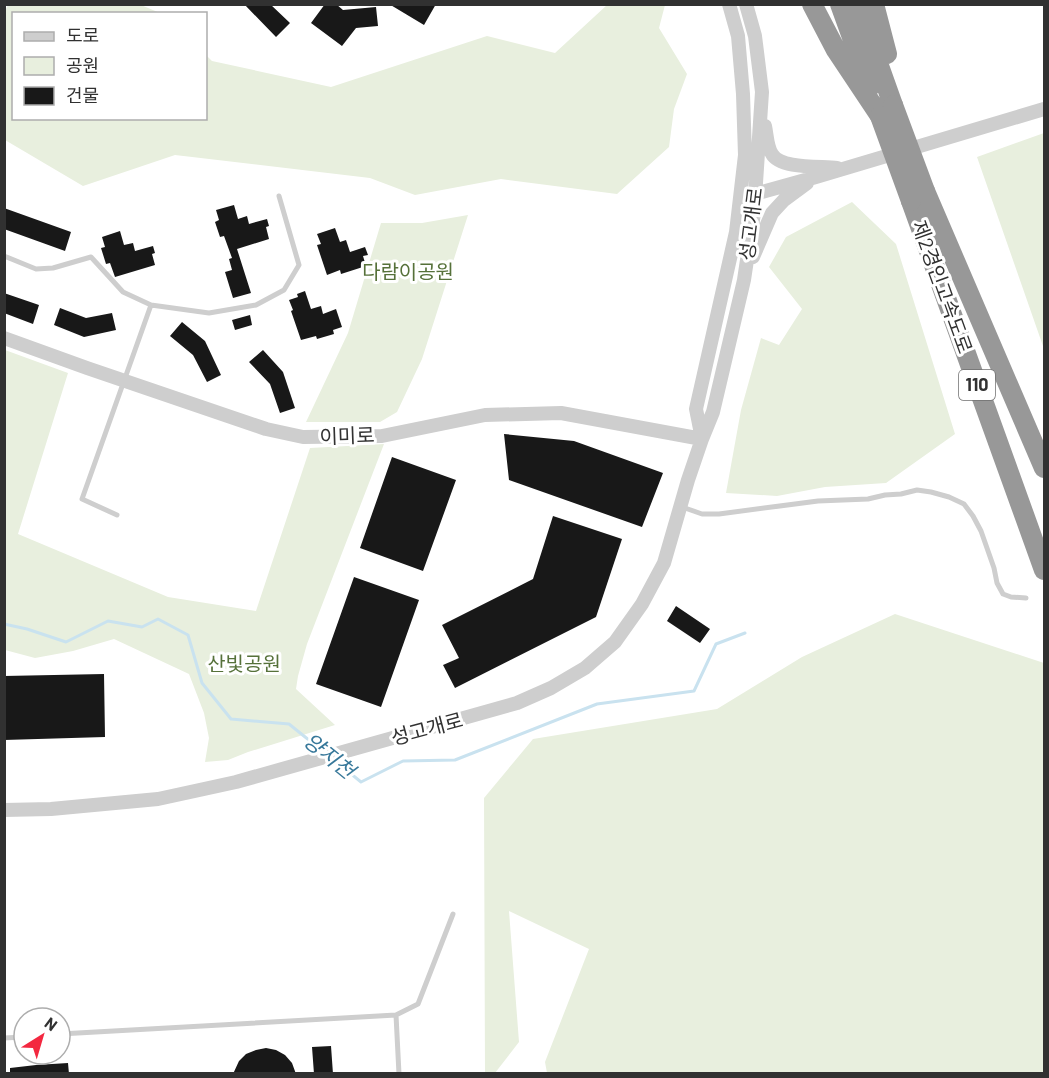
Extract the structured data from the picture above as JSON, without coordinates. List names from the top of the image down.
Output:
{
  "streets": {
    "highway": ["제2경인고속도로", "110"],
    "street": ["성고개로", "이미로"]
  },
  "crossings": [
    ["성고개로", "이미로"]
  ],
  "water": ["양지천"],
  "parks": ["다람이공원", "산빛공원"],
  "legend": ["도로", "공원", "건물"],
  "north": "top right"
}
